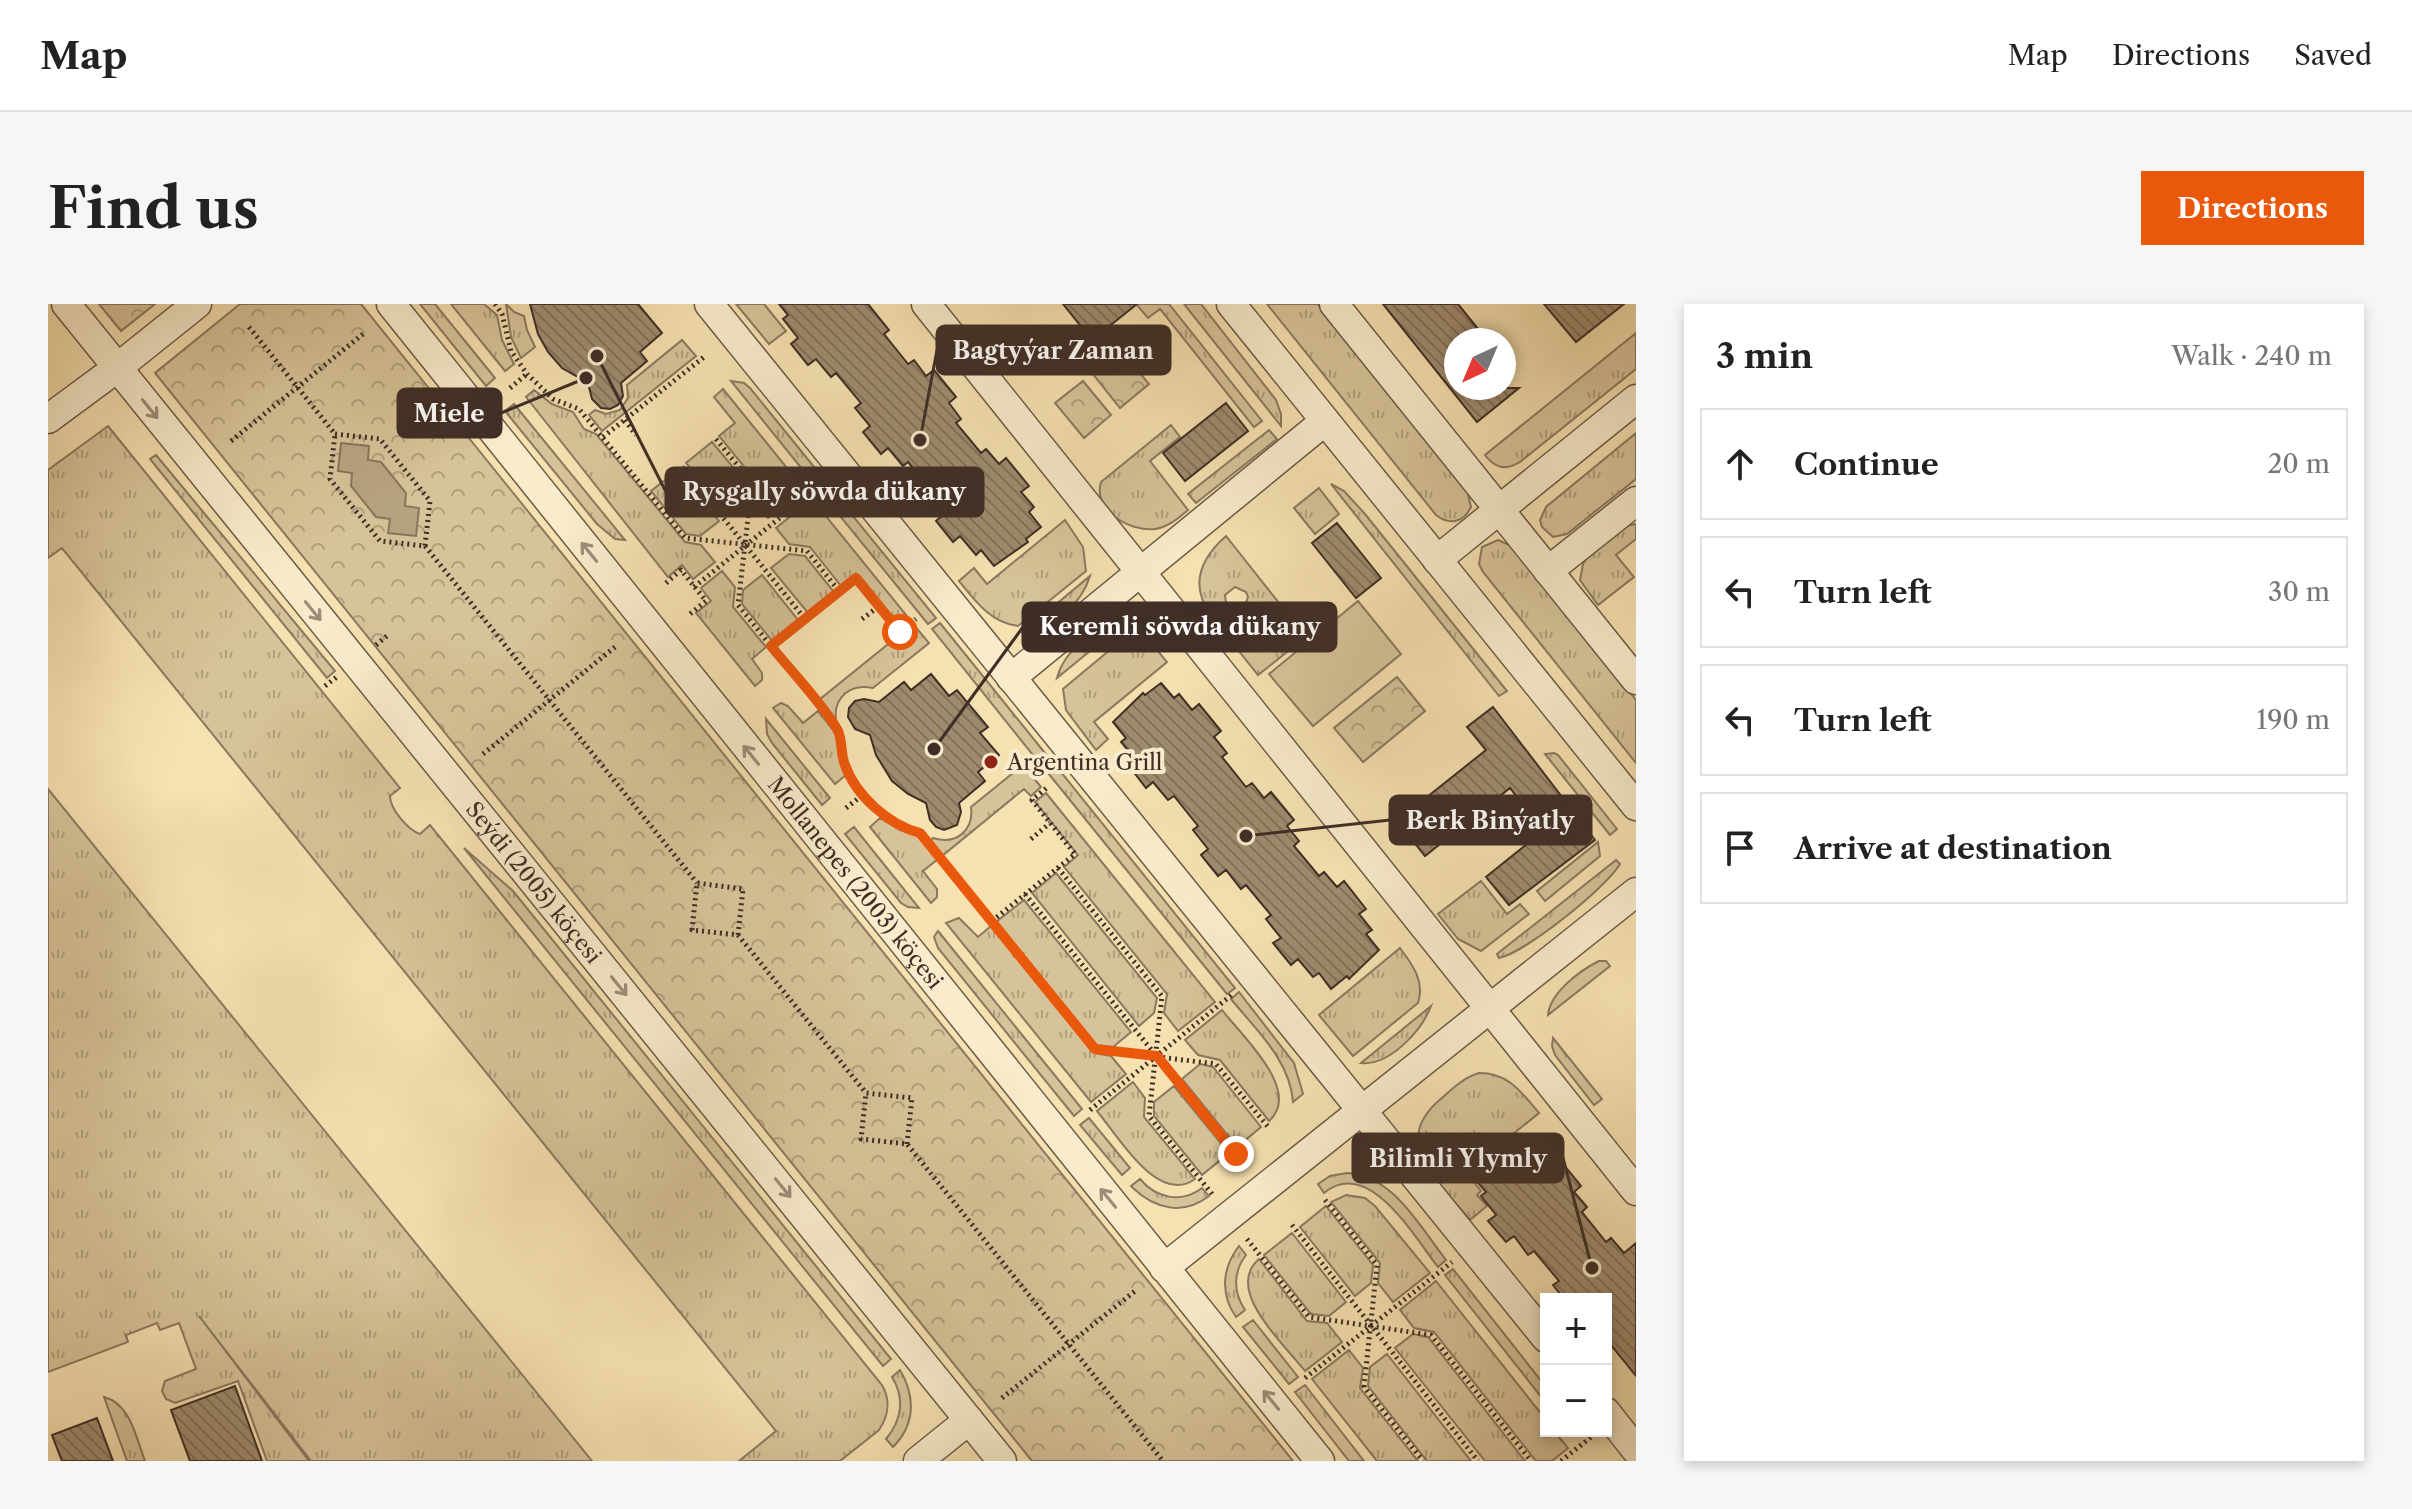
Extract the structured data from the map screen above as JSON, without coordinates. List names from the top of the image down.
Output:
{
  "streets": {
    "street": ["Seýdi (2005) köçesi", "Mollanepes (2003) köçesi"]
  },
  "one_way": ["Seýdi (2005) köçesi"],
  "places": [
    "Rysgally söwda dükany",
    "Miele",
    "Bagtyýar Zaman",
    "Keremli söwda dükany",
    "Argentina Grill",
    "Berk Binýatly",
    "Bilimli Ylymly"
  ],
  "north": "bottom left",
  "page": {
    "header": "Map",
    "nav": ["Map", "Directions", "Saved"],
    "buttons": "Directions",
    "title": "Find us",
    "heading": ["3 min", "Walk · 240 m"],
    "list": [
      ["Continue", "20 m"],
      ["Turn left", "30 m"],
      ["Turn left", "190 m"],
      "Arrive at destination"
    ],
    "map_buttons": ["+", "−"]
  }
}
